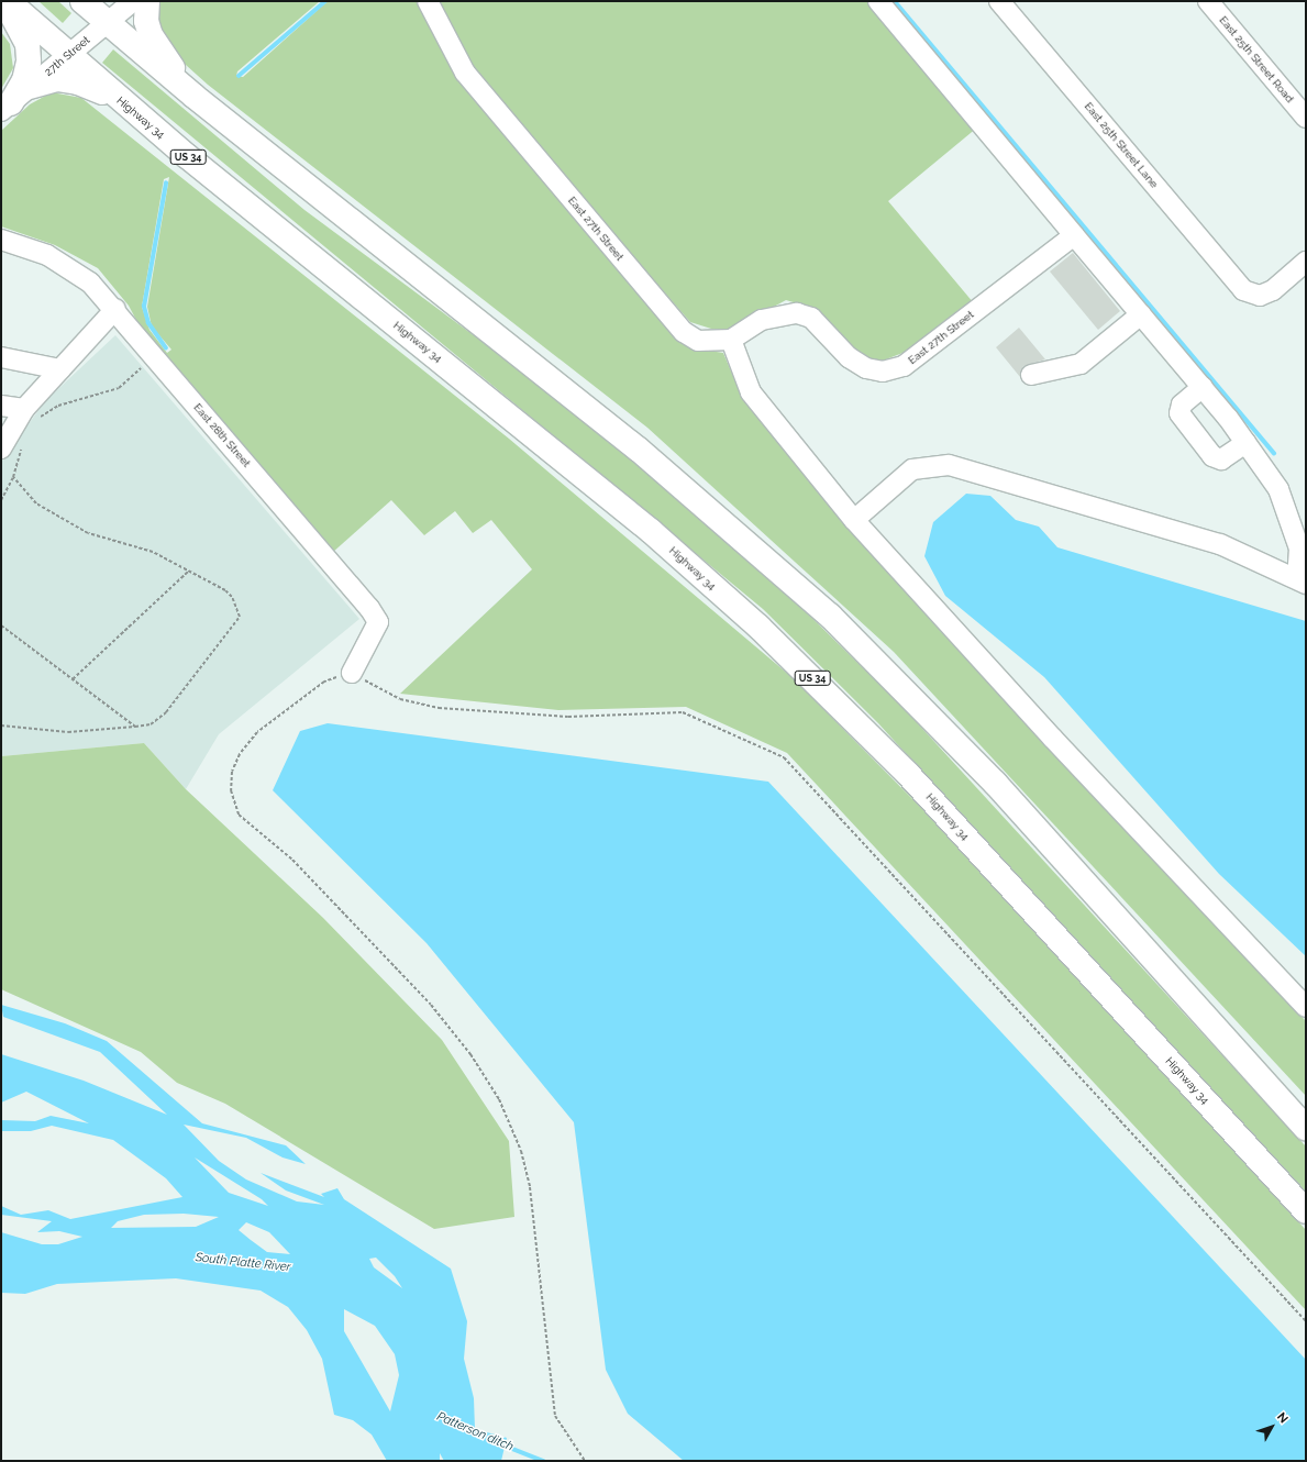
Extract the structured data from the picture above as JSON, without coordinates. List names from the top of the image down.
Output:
{
  "streets": {
    "highway": ["Highway 34", "US 34"],
    "street": [
      "27th Street",
      "East 25th Street Road",
      "East 25th Street Lane",
      "East 27th Street",
      "East 28th Street"
    ]
  },
  "crossings": [
    ["27th Street", "Highway 34"]
  ],
  "water": ["South Platte River", "Patterson ditch"],
  "north": "top right"
}
